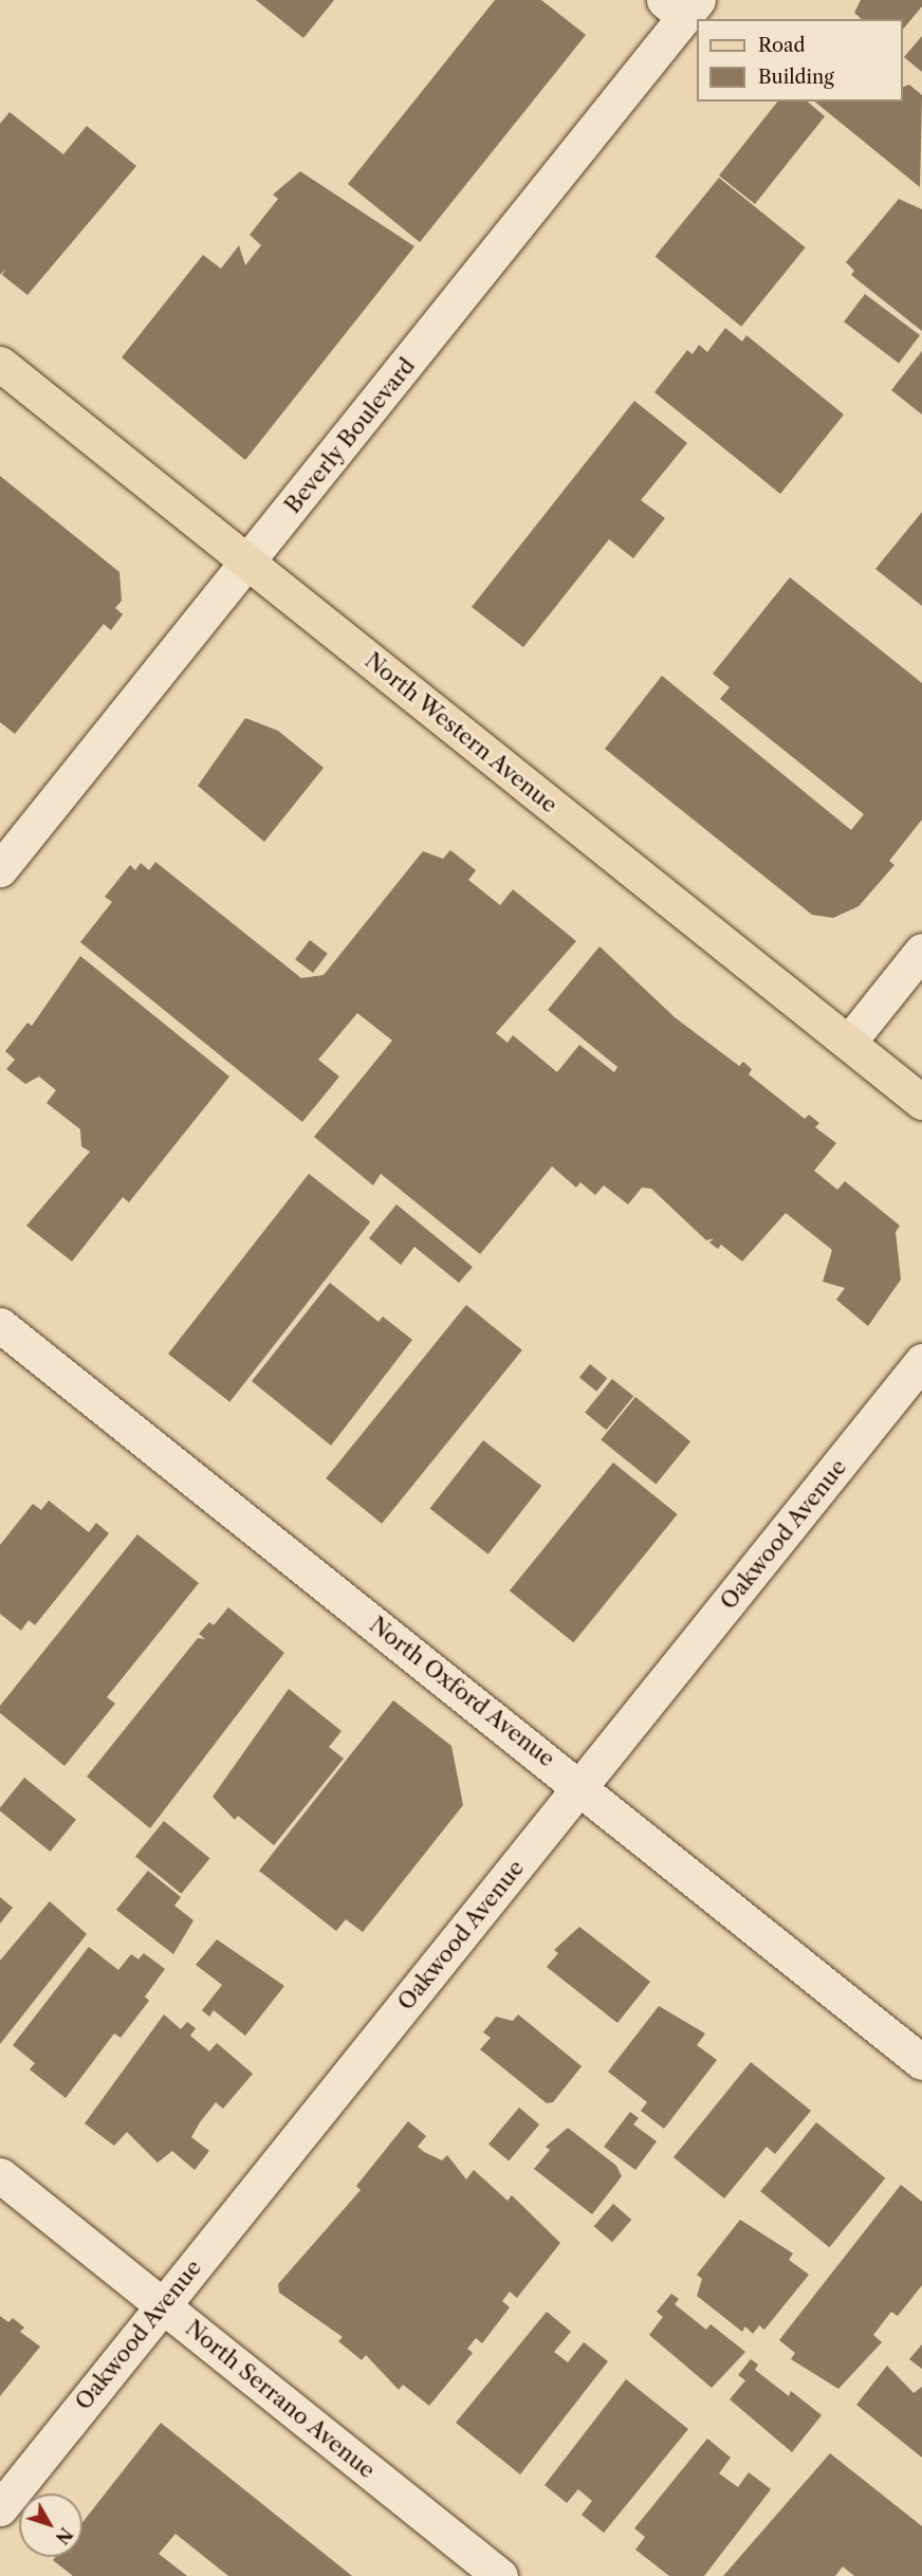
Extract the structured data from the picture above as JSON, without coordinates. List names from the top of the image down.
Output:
{
  "streets": {
    "main road": ["North Western Avenue"],
    "street": [
      "Beverly Boulevard",
      "Oakwood Avenue",
      "North Oxford Avenue",
      "North Serrano Avenue"
    ]
  },
  "crossings": [
    ["Beverly Boulevard", "North Western Avenue"],
    ["Oakwood Avenue", "North Oxford Avenue"],
    ["Oakwood Avenue", "North Serrano Avenue"]
  ],
  "legend": ["Road", "Building"],
  "north": "bottom right"
}
